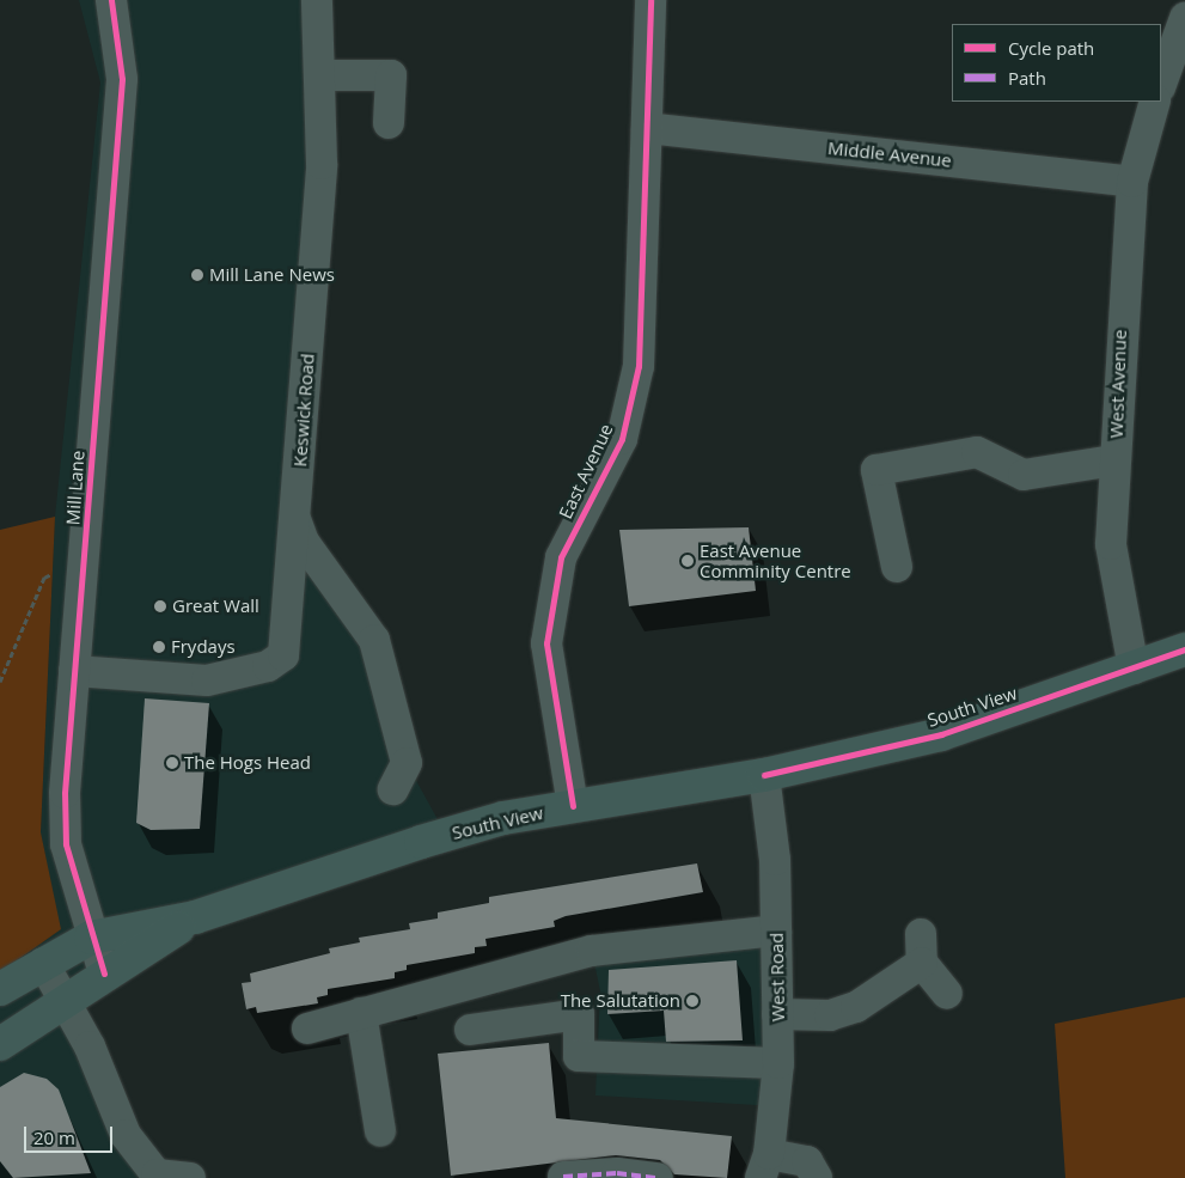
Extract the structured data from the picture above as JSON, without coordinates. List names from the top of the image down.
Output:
{
  "streets": {
    "main road": ["South View"],
    "street": [
      "Middle Avenue",
      "West Avenue",
      "Keswick Road",
      "East Avenue",
      "Mill Lane",
      "West Road"
    ]
  },
  "crossings": [
    ["Middle Avenue", "West Avenue"],
    ["Middle Avenue", "East Avenue"],
    ["West Avenue", "South View"],
    ["East Avenue", "South View"],
    ["South View", "West Road"]
  ],
  "places": [
    "Mill Lane News",
    "East Avenue Comminity Centre",
    "Great Wall",
    "Frydays",
    "The Hogs Head",
    "The Salutation"
  ],
  "legend": ["Cycle path", "Path"],
  "scale_bar": "20 m"
}
